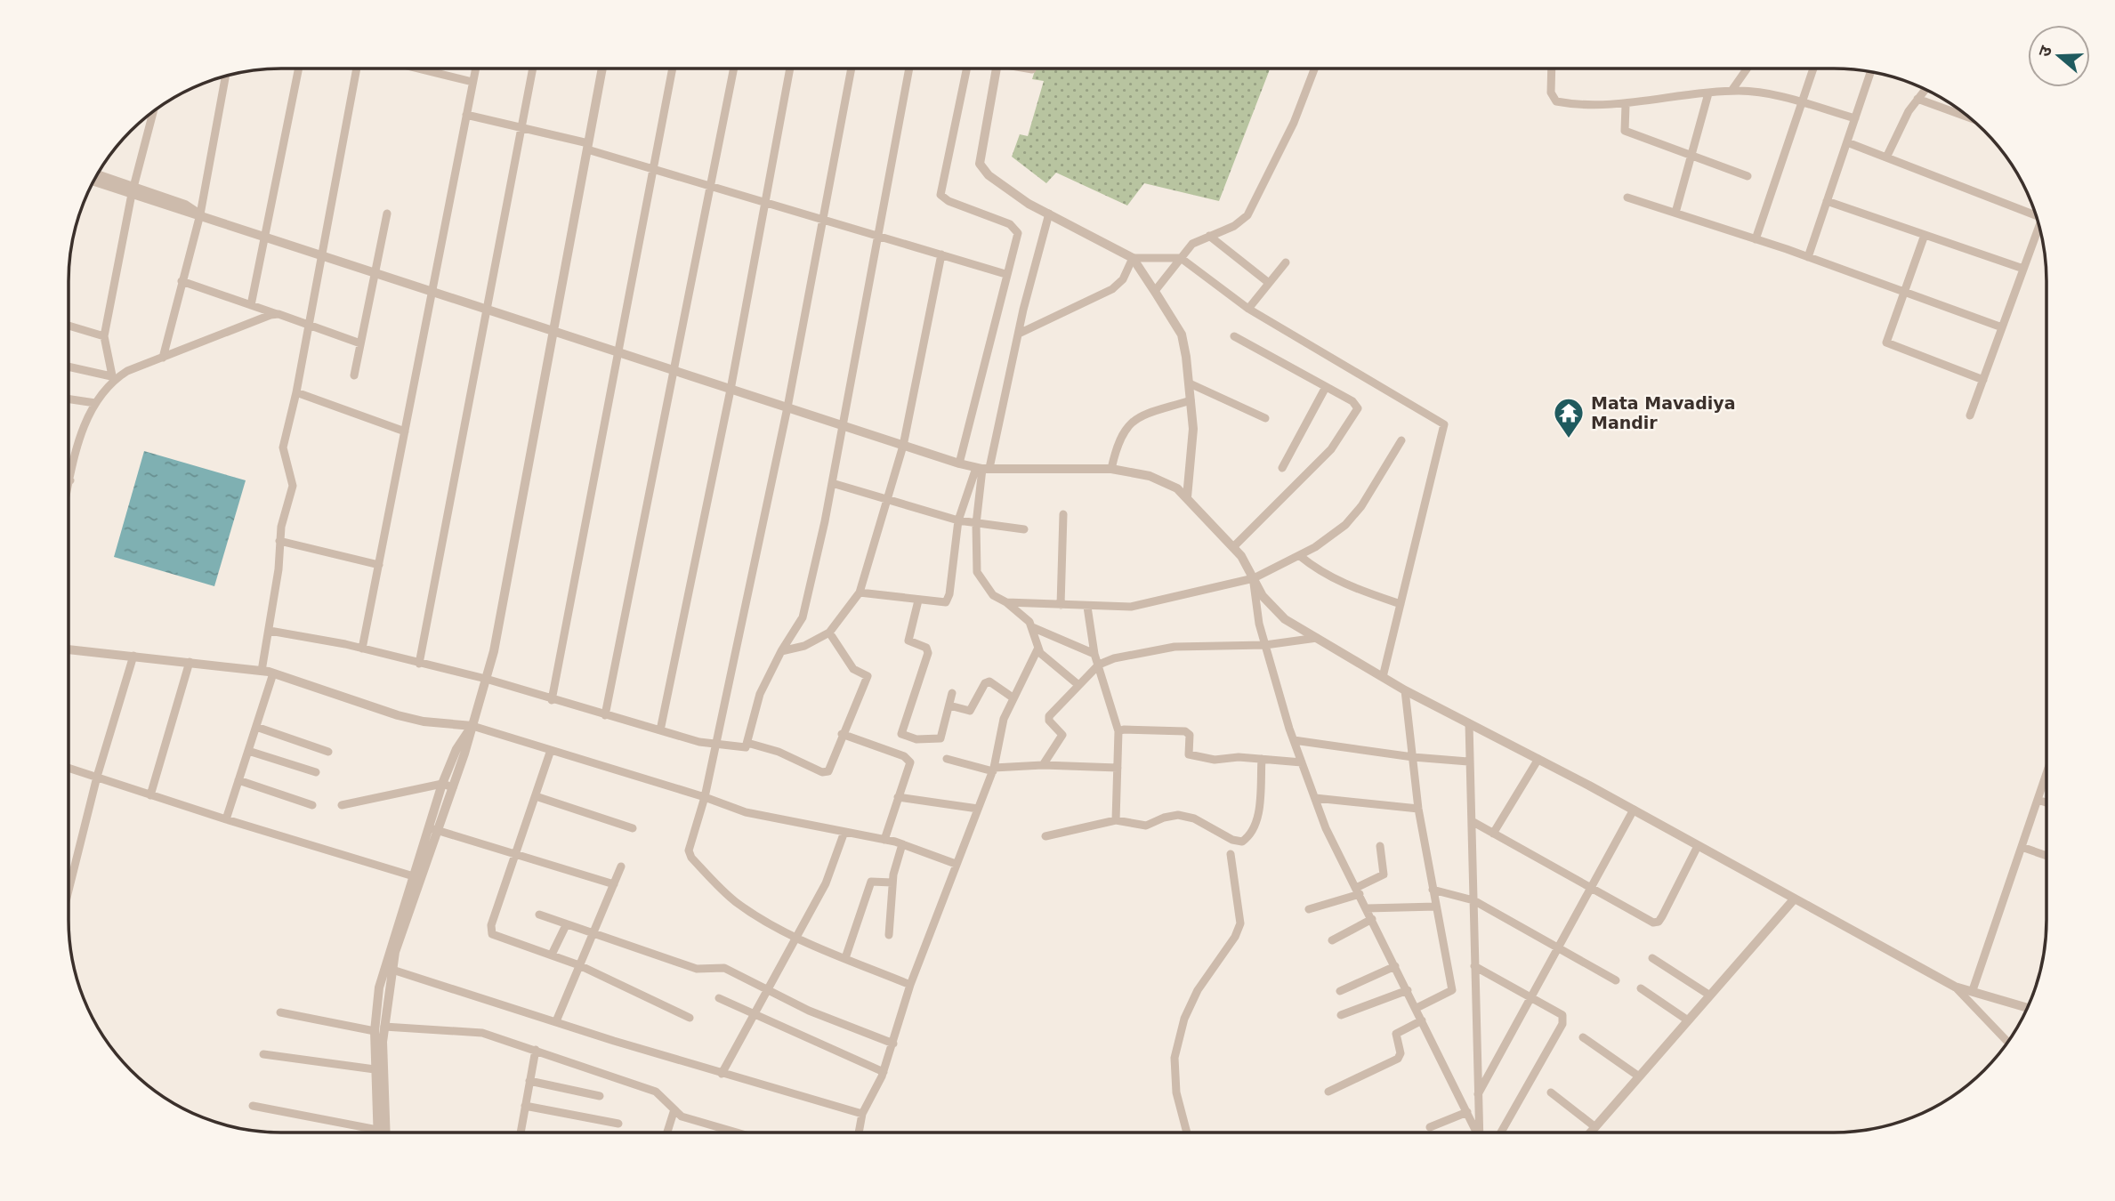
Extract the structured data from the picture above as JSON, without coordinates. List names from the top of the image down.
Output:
{
  "places": {
    "temple": ["Mata Mavadiya Mandir"]
  },
  "north": "left"
}
